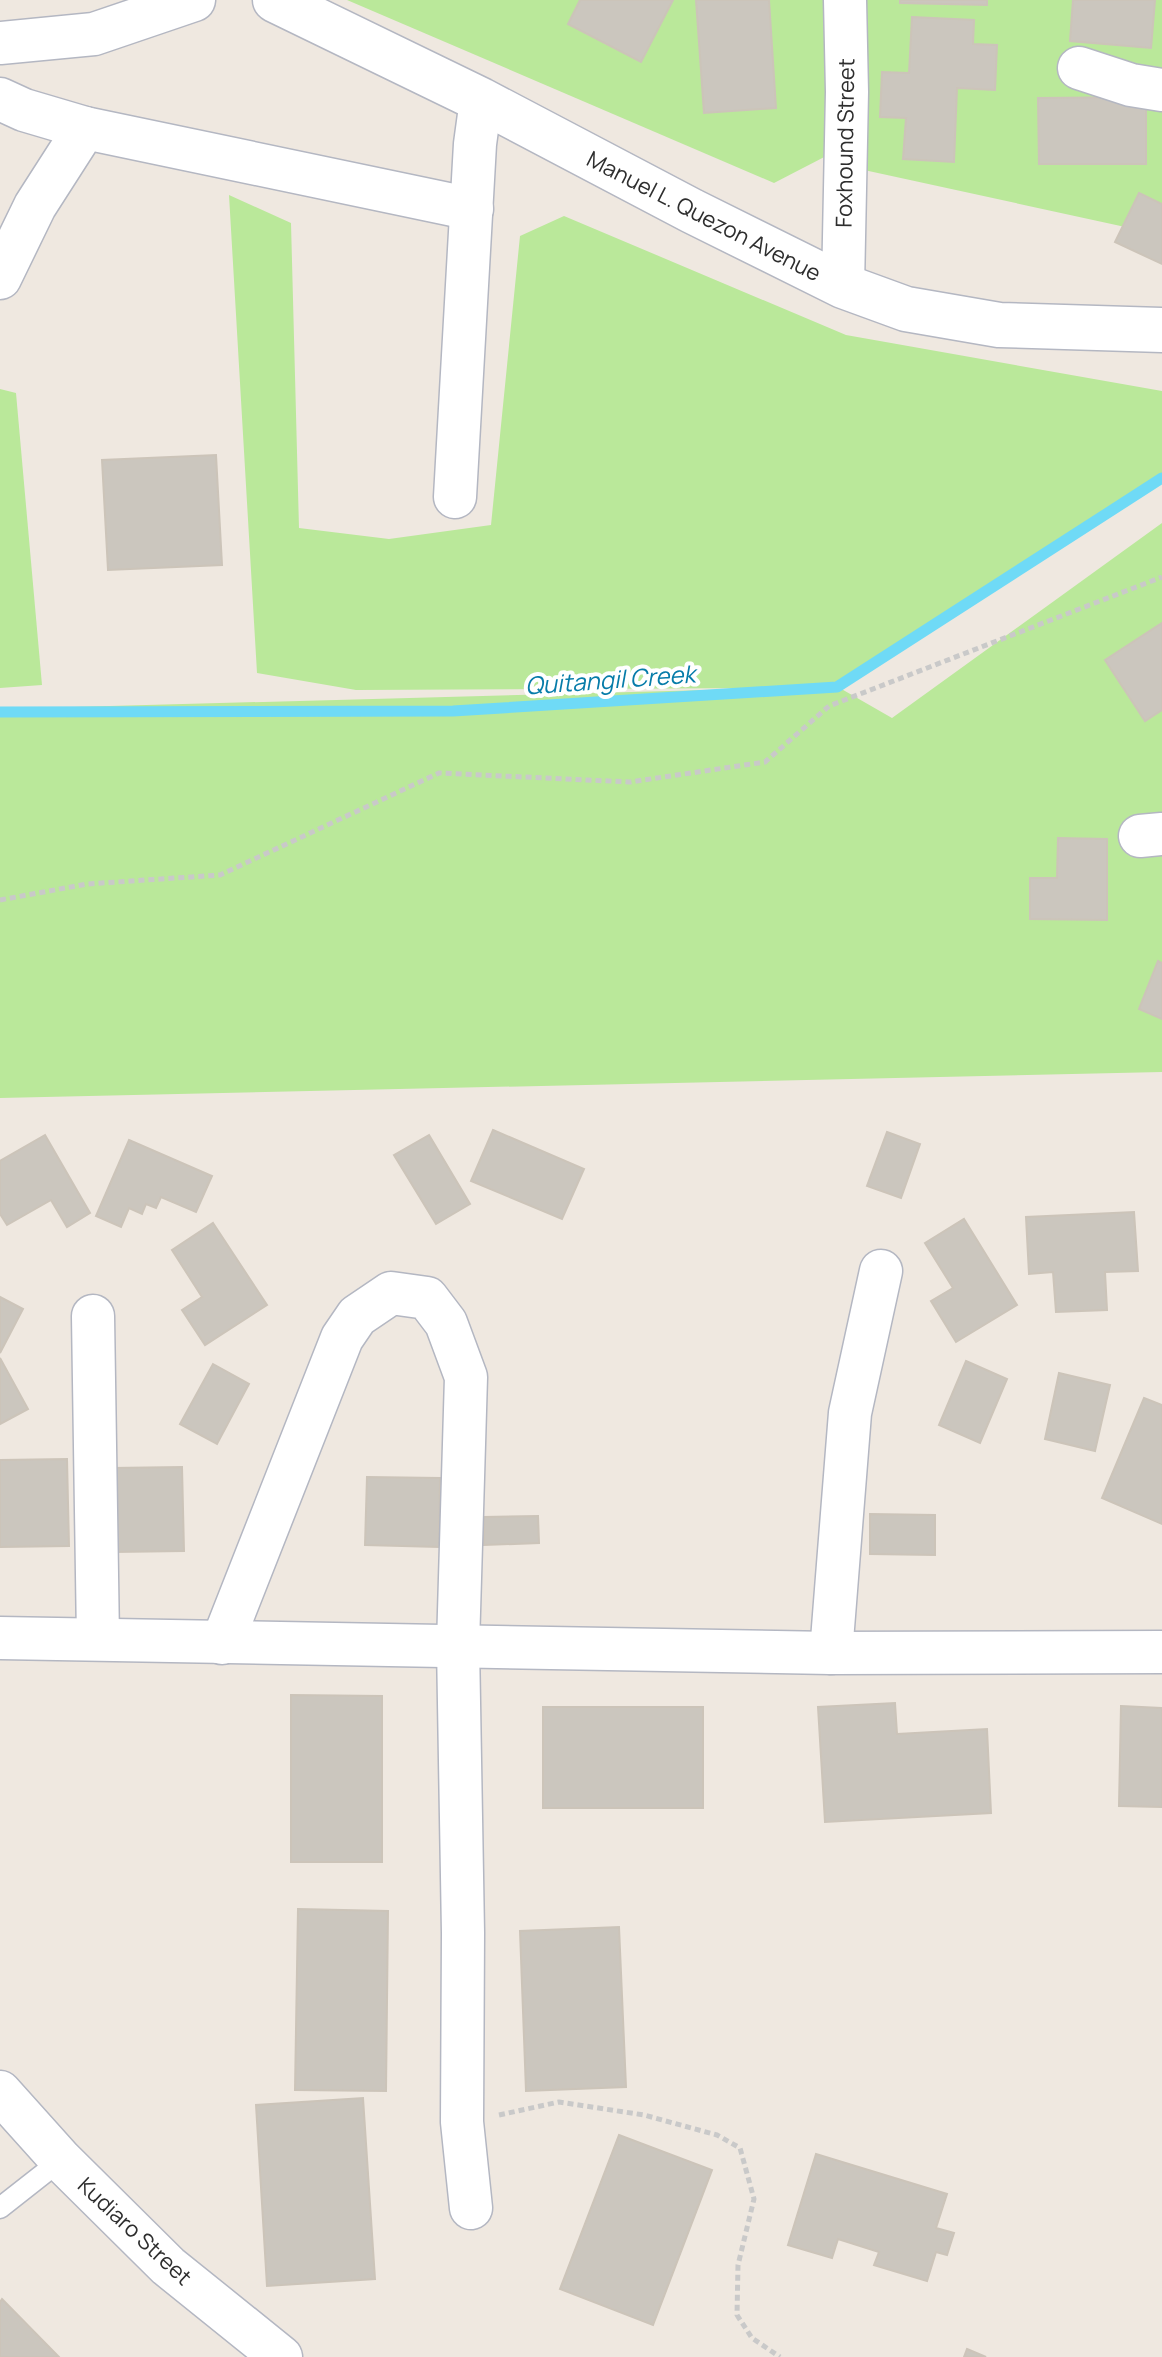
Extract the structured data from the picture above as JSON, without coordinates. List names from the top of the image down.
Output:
{
  "streets": {
    "street": ["Foxhound Street", "Manuel L. Quezon Avenue", "Kudiaro Street"]
  },
  "crossings": [
    ["Foxhound Street", "Manuel L. Quezon Avenue"]
  ],
  "water": ["Quitangil Creek"]
}
